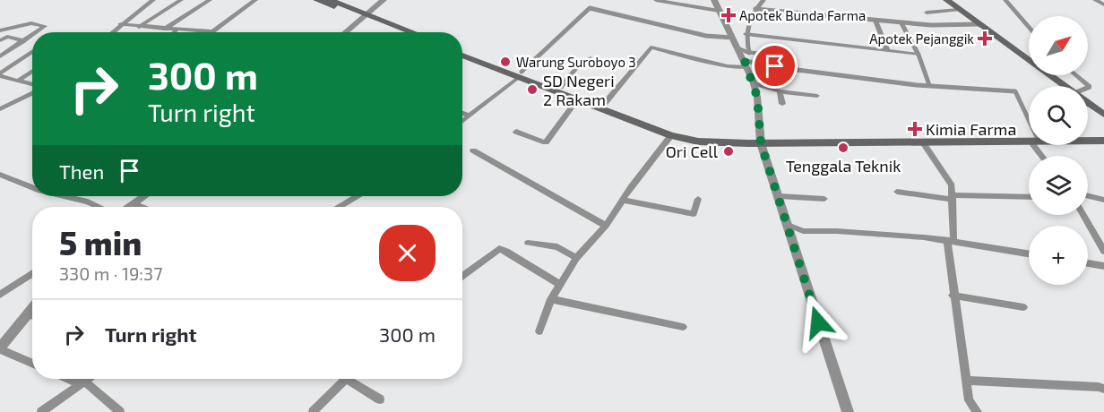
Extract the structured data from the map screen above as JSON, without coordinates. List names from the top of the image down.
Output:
{
  "places": {
    "health": ["Apotek Bunda Farma", "Apotek Pejanggik", "Kimia Farma"],
    "other": [
      "Warung Suroboyo 3",
      "SD Negeri 2 Rakam",
      "Tenggala Teknik",
      "Ori Cell"
    ]
  },
  "north": "top right",
  "page": {
    "map_buttons": "+",
    "turn": ["300 m", "Turn right"],
    "then": "Then",
    "heading": ["5 min", "330 m · 19:37"],
    "list": [
      {
        "name": "Turn right",
        "value": "300 m"
      }
    ]
  }
}
